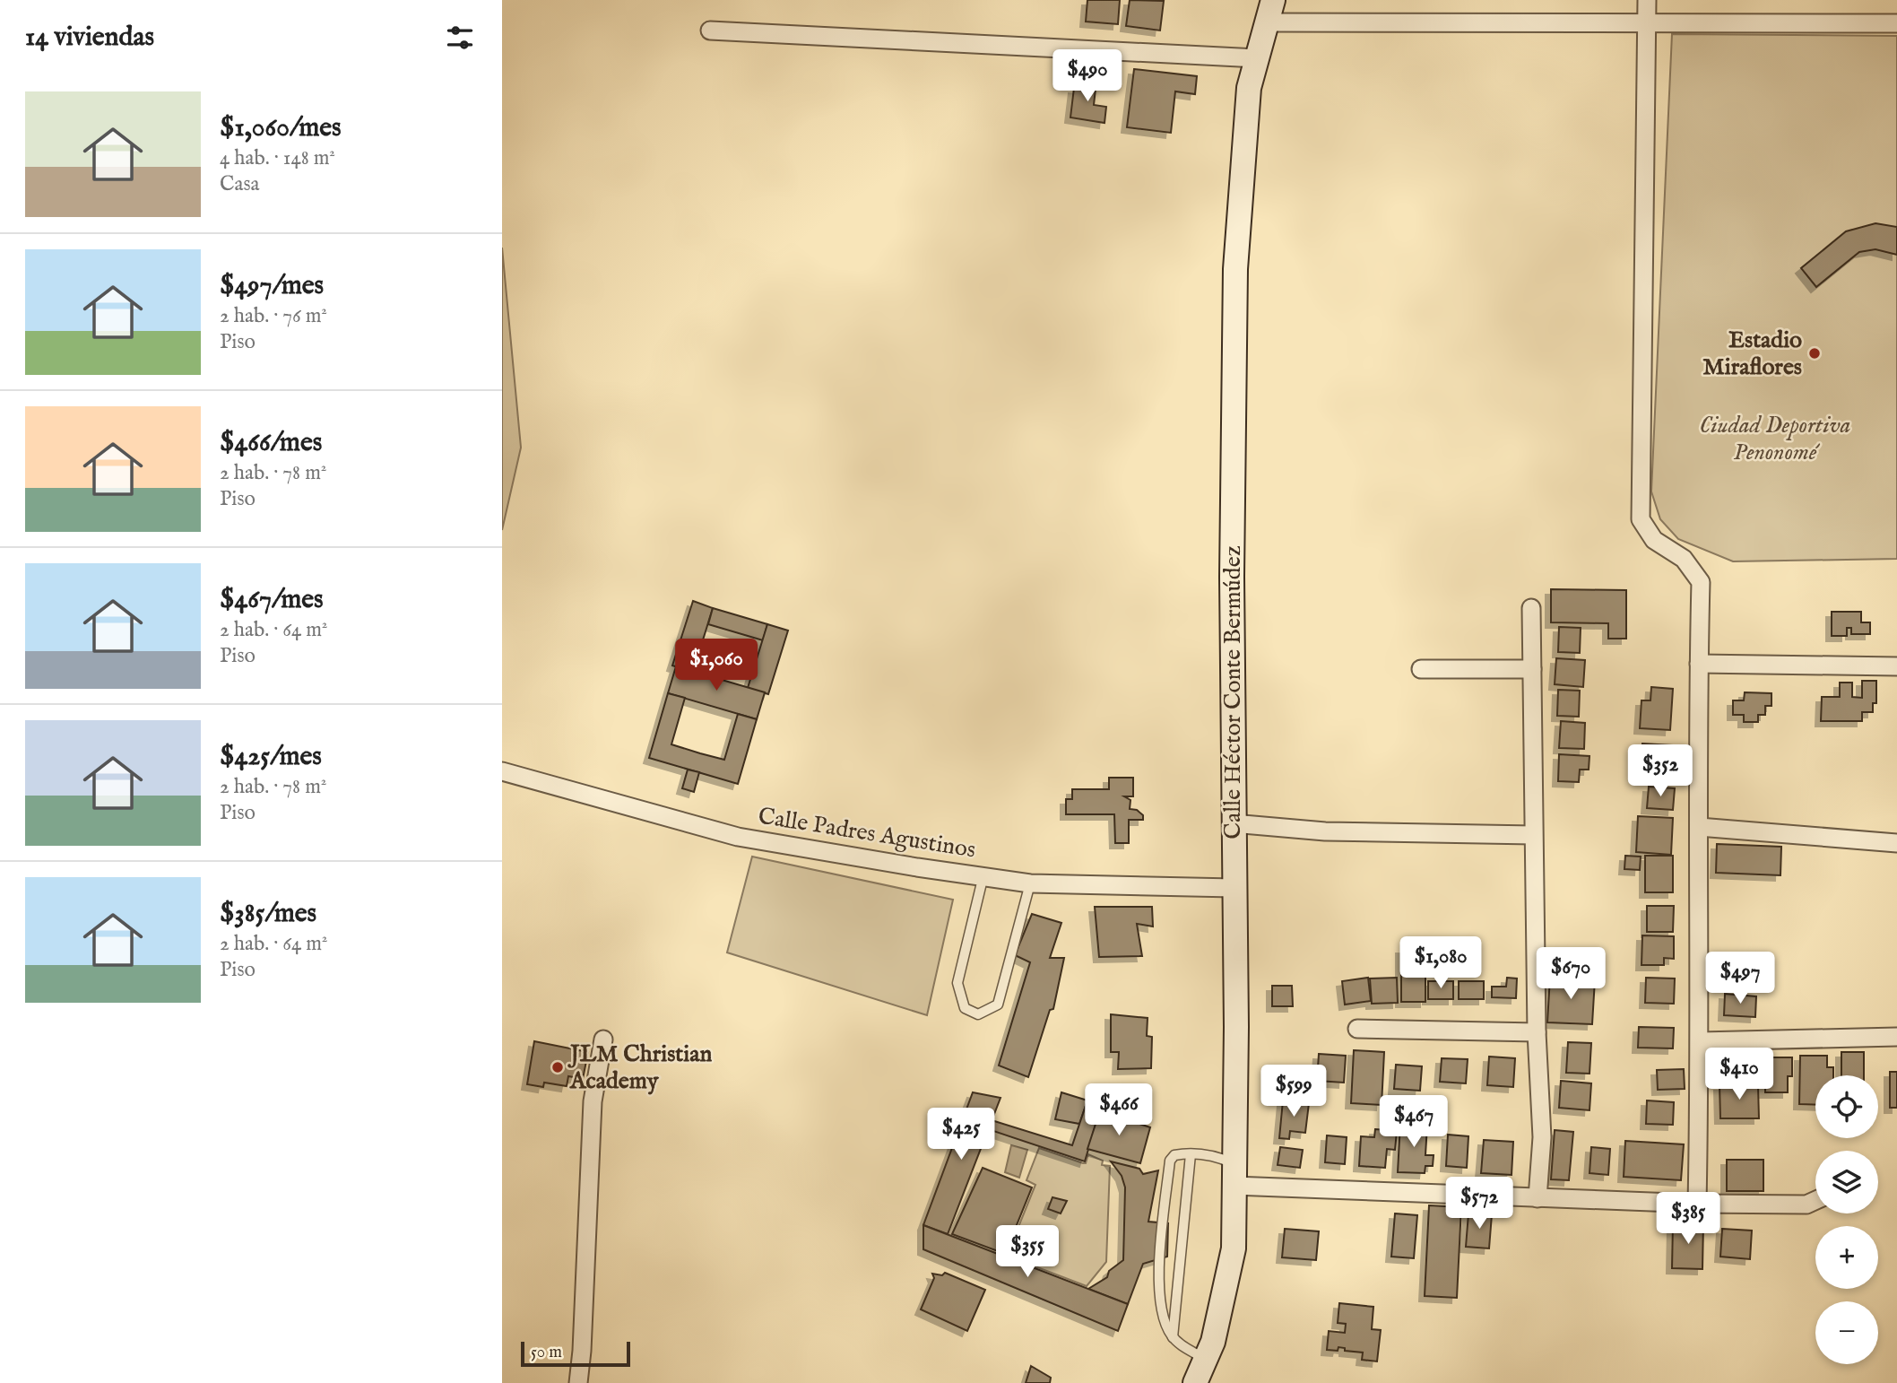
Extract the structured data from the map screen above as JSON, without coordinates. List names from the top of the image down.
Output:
{
  "streets": {
    "street": ["Calle Héctor Conte Bermúdez", "Calle Padres Agustinos"]
  },
  "crossings": [
    ["Calle Héctor Conte Bermúdez", "Calle Padres Agustinos"]
  ],
  "parks": ["Ciudad Deportiva Penonomé"],
  "places": ["Estadio Miraflores", "JLM Christian Academy"],
  "scale_bar": "50 m",
  "page": {
    "heading": "14 viviendas",
    "price": [
      "$490",
      "$1,060",
      "$352",
      "$1,080",
      "$670",
      "$497",
      "$410",
      "$599",
      "$466",
      "$467",
      "$425",
      "$572",
      "$385",
      "$355"
    ],
    "list": [
      {
        "name": "$1,060/mes",
        "note": "4 hab. · 148 m² · Casa"
      },
      {
        "name": "$497/mes",
        "note": "2 hab. · 76 m² · Piso"
      },
      {
        "name": "$466/mes",
        "note": "2 hab. · 78 m² · Piso"
      },
      {
        "name": "$467/mes",
        "note": "2 hab. · 64 m² · Piso"
      },
      {
        "name": "$425/mes",
        "note": "2 hab. · 78 m² · Piso"
      },
      {
        "name": "$385/mes",
        "note": "2 hab. · 64 m² · Piso"
      }
    ],
    "map_buttons": ["+", "−"],
    "scale": "50 m"
  }
}
